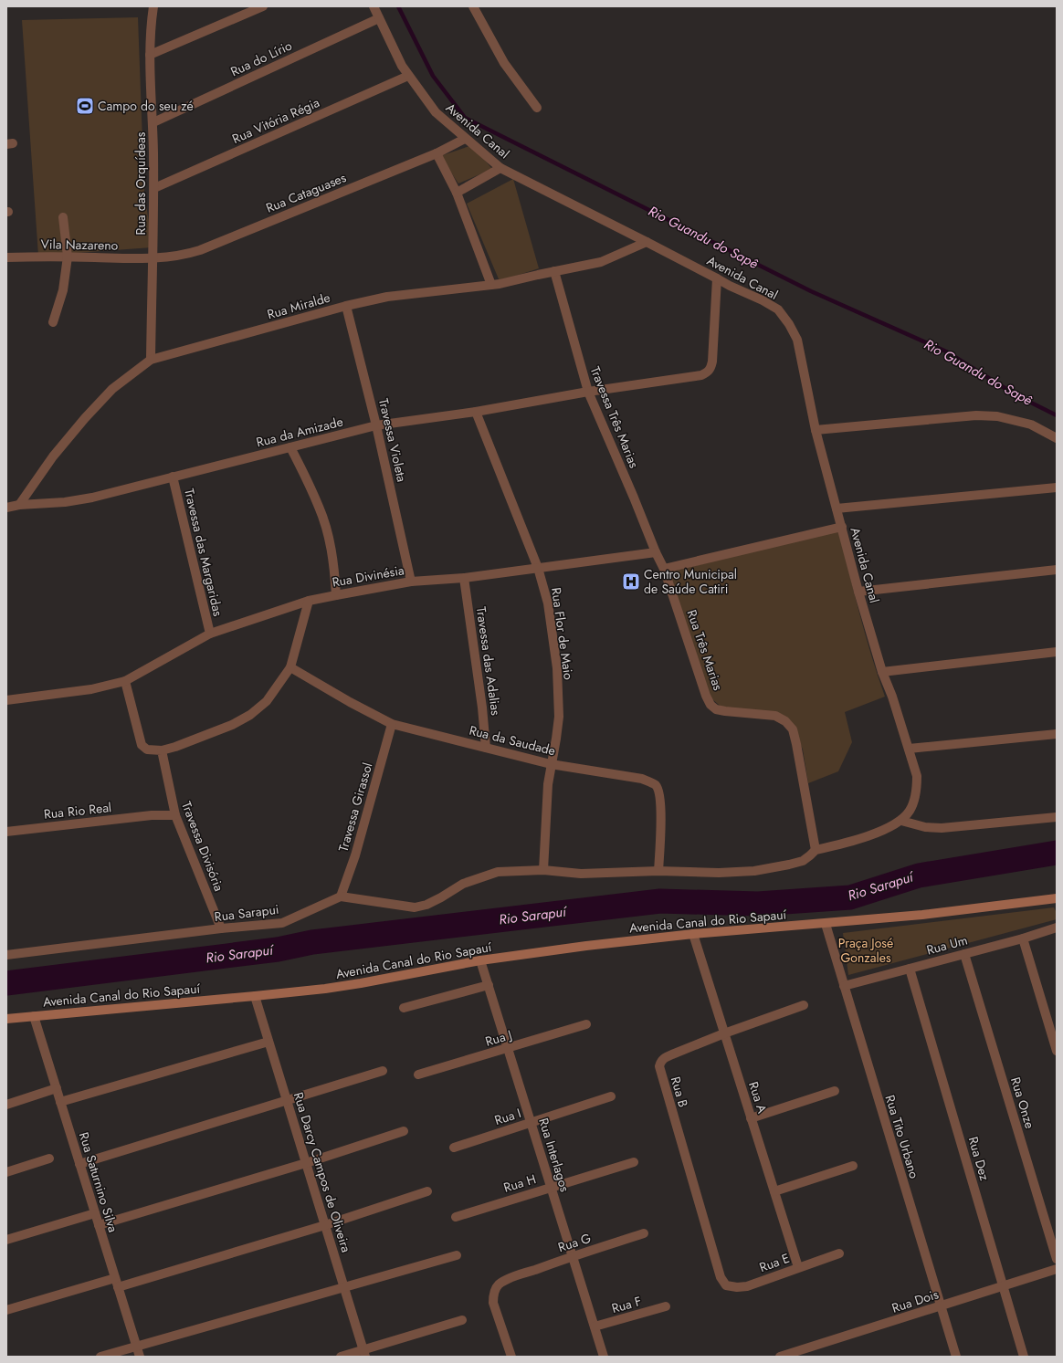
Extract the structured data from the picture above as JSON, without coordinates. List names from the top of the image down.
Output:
{
  "streets": {
    "street": [
      "Rua do Lírio",
      "Rua Vitória Régia",
      "Avenida Canal",
      "Rua das Orquídeas",
      "Rua Cataguases",
      "Vila Nazareno",
      "Rua Miralde",
      "Travessa Três Marias",
      "Rua da Amizade",
      "Travessa Violeta",
      "Travessa das Margaridas",
      "Rua Divinésia",
      "Rua Flor de Maio",
      "Rua Três Marias",
      "Travessa das Adalias",
      "Rua da Saudade",
      "Travessa Girassol",
      "Rua Rio Real",
      "Travessa Divisória",
      "Rua Sarapui",
      "Avenida Canal do Rio Sapauí",
      "Rua Um",
      "Rua J",
      "Rua B",
      "Rua A",
      "Rua Onze",
      "Rua I",
      "Rua Tito Urbano",
      "Rua Interlagos",
      "Rua Dez",
      "Rua Darcy Campos de Oliveira",
      "Rua Saturnino Silva",
      "Rua H",
      "Rua G",
      "Rua E",
      "Rua Dois",
      "Rua F"
    ]
  },
  "crossings": [
    ["Rua do Lírio", "Avenida Canal"],
    ["Rua do Lírio", "Rua das Orquídeas"],
    ["Rua Vitória Régia", "Avenida Canal"],
    ["Rua Vitória Régia", "Rua das Orquídeas"],
    ["Avenida Canal", "Rua Cataguases"],
    ["Avenida Canal", "Rua Miralde"],
    ["Avenida Canal", "Rua da Amizade"],
    ["Rua das Orquídeas", "Rua Cataguases"],
    ["Rua das Orquídeas", "Vila Nazareno"],
    ["Rua das Orquídeas", "Rua Miralde"],
    ["Rua Cataguases", "Vila Nazareno"],
    ["Rua Miralde", "Travessa Três Marias"],
    ["Rua Miralde", "Rua da Amizade"],
    ["Rua Miralde", "Travessa Violeta"],
    ["Travessa Três Marias", "Rua da Amizade"],
    ["Travessa Três Marias", "Rua Divinésia"],
    ["Travessa Três Marias", "Rua Três Marias"],
    ["Rua da Amizade", "Travessa Violeta"],
    ["Rua da Amizade", "Travessa das Margaridas"],
    ["Rua da Amizade", "Rua Flor de Maio"],
    ["Travessa Violeta", "Rua Divinésia"],
    ["Travessa das Margaridas", "Rua Divinésia"],
    ["Rua Divinésia", "Rua Flor de Maio"],
    ["Rua Divinésia", "Travessa das Adalias"],
    ["Rua Flor de Maio", "Rua da Saudade"],
    ["Travessa das Adalias", "Rua da Saudade"],
    ["Rua da Saudade", "Travessa Girassol"],
    ["Travessa Girassol", "Rua Sarapui"],
    ["Rua Rio Real", "Travessa Divisória"],
    ["Travessa Divisória", "Rua Sarapui"],
    ["Avenida Canal do Rio Sapauí", "Rua A"],
    ["Avenida Canal do Rio Sapauí", "Rua Tito Urbano"],
    ["Avenida Canal do Rio Sapauí", "Rua Interlagos"],
    ["Avenida Canal do Rio Sapauí", "Rua Darcy Campos de Oliveira"],
    ["Avenida Canal do Rio Sapauí", "Rua Saturnino Silva"],
    ["Rua Um", "Rua Onze"],
    ["Rua Um", "Rua Tito Urbano"],
    ["Rua Um", "Rua Dez"],
    ["Rua J", "Rua Interlagos"],
    ["Rua B", "Rua A"],
    ["Rua B", "Rua E"],
    ["Rua A", "Rua E"],
    ["Rua I", "Rua Interlagos"],
    ["Rua Tito Urbano", "Rua Dois"],
    ["Rua Interlagos", "Rua H"],
    ["Rua Interlagos", "Rua G"],
    ["Rua Interlagos", "Rua F"],
    ["Rua Dez", "Rua Dois"]
  ],
  "water": ["Rio Guandu do Sapê", "Rio Sarapuí"],
  "parks": ["Praça José Gonzales"],
  "places": {
    "sports": ["Campo do seu zé"],
    "hospital": ["Centro Municipal de Saúde Catiri"]
  }
}
